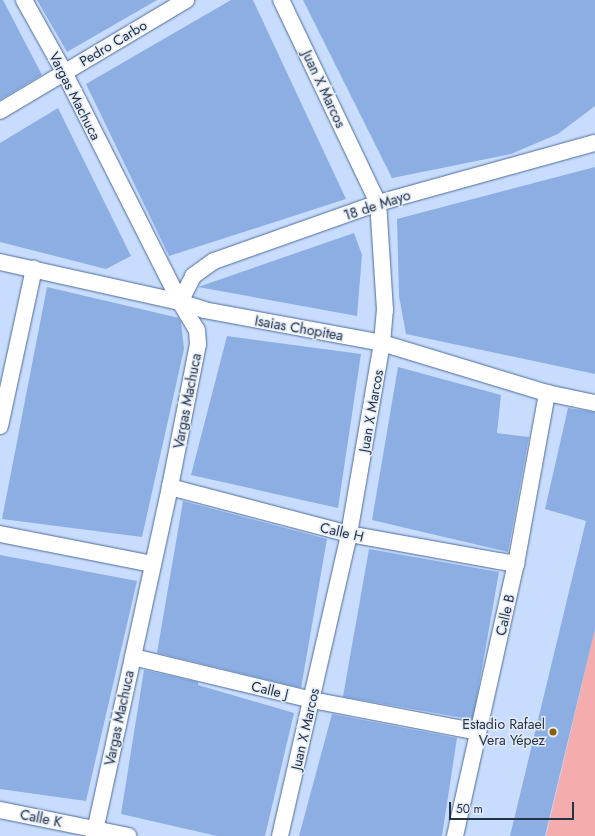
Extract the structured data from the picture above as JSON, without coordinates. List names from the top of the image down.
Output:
{
  "streets": {
    "street": [
      "Pedro Carbo",
      "Juan X Marcos",
      "Vargas Machuca",
      "18 de Mayo",
      "Isaias Chopitea",
      "Calle H",
      "Calle B",
      "Calle J",
      "Calle K"
    ]
  },
  "crossings": [
    ["Pedro Carbo", "Vargas Machuca"],
    ["Juan X Marcos", "18 de Mayo"],
    ["Juan X Marcos", "Isaias Chopitea"],
    ["Juan X Marcos", "Calle H"],
    ["Juan X Marcos", "Calle J"],
    ["Vargas Machuca", "18 de Mayo"],
    ["Vargas Machuca", "Isaias Chopitea"],
    ["Vargas Machuca", "Calle H"],
    ["Vargas Machuca", "Calle J"],
    ["Vargas Machuca", "Calle K"],
    ["18 de Mayo", "Isaias Chopitea"],
    ["Isaias Chopitea", "Calle B"],
    ["Calle H", "Calle B"],
    ["Calle B", "Calle J"]
  ],
  "places": ["Estadio Rafael Vera Yépez"],
  "scale_bar": "50 m"
}
